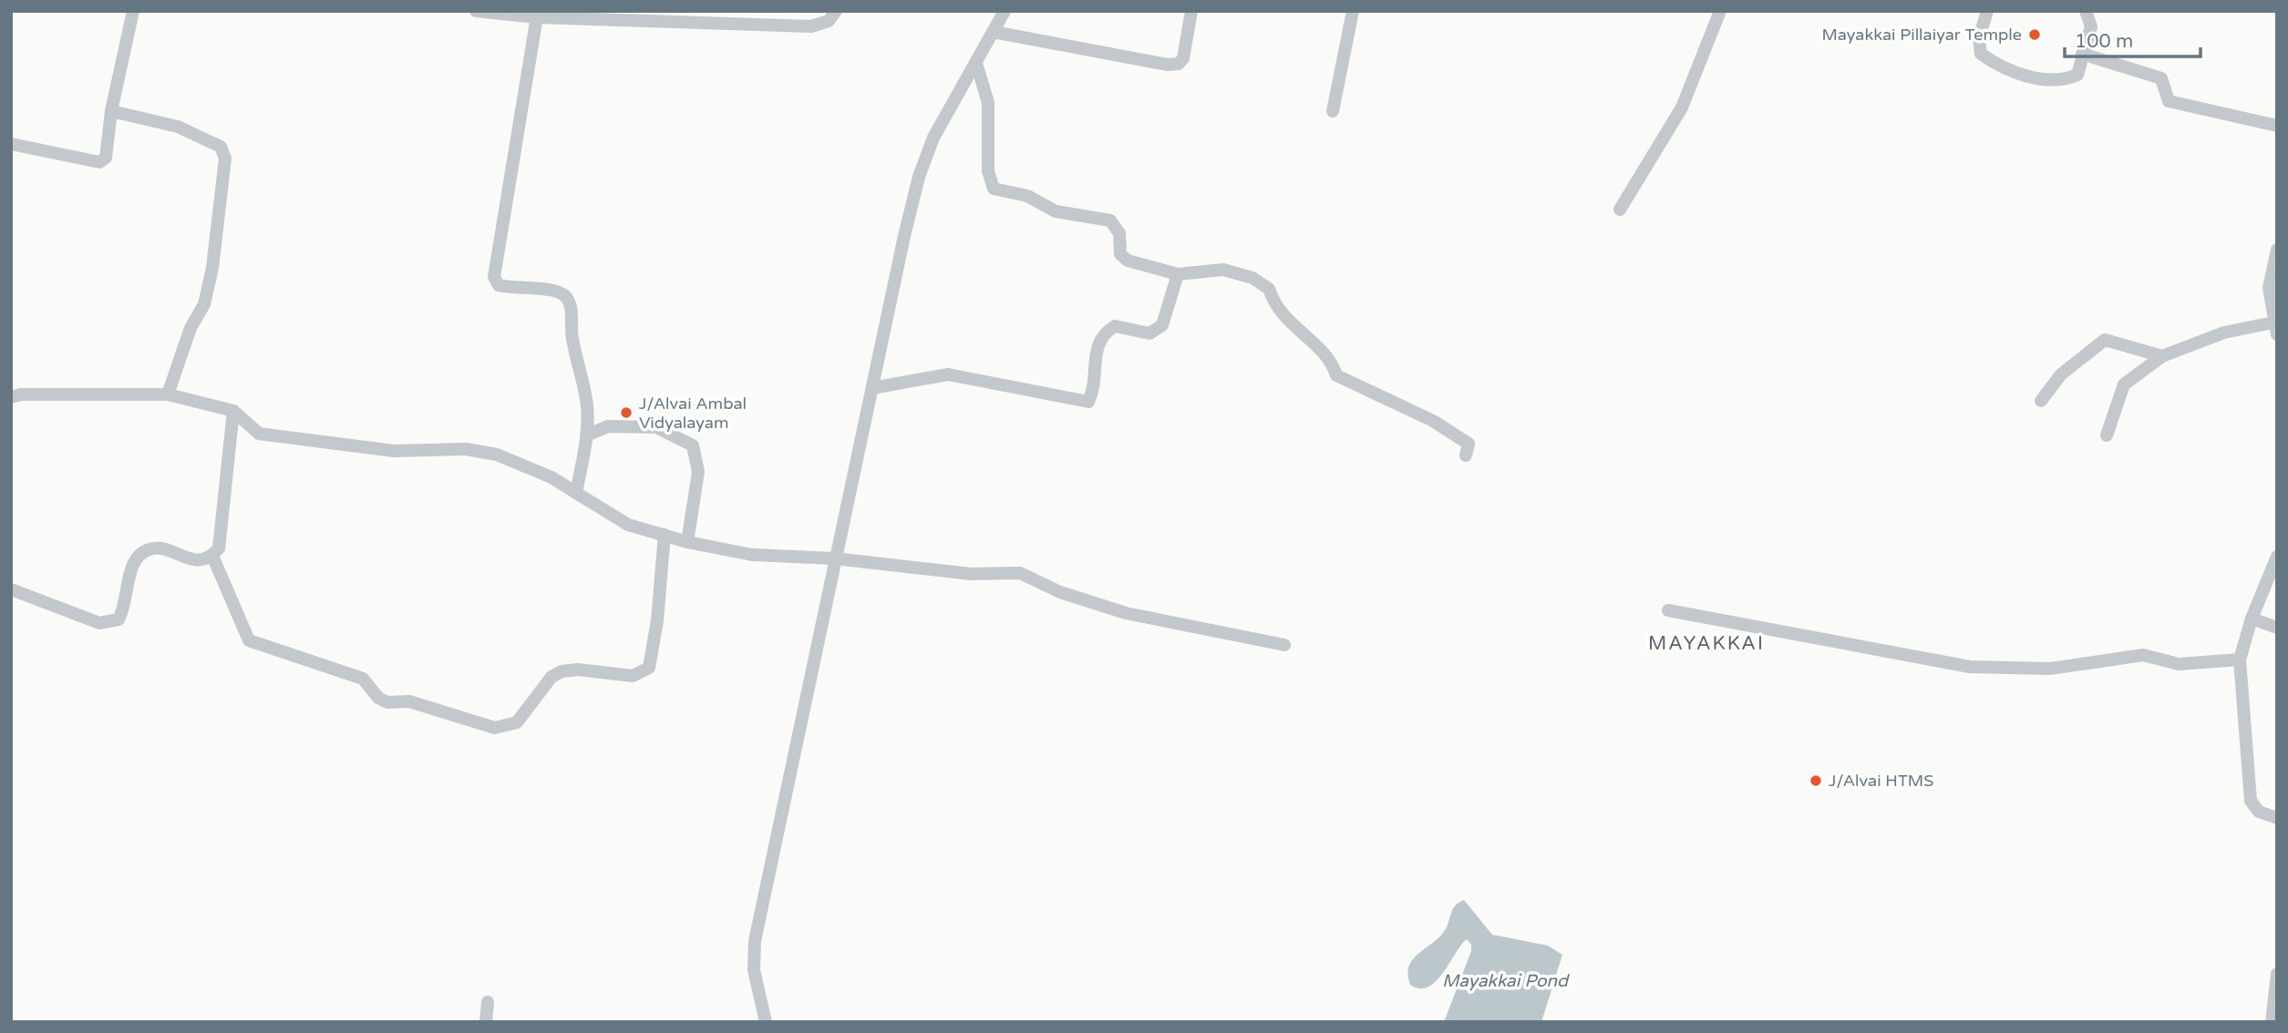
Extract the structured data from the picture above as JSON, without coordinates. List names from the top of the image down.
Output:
{
  "districts": ["MAYAKKAI"],
  "water": ["Mayakkai Pond"],
  "places": ["Mayakkai Pillaiyar Temple", "J/Alvai Ambal Vidyalayam", "J/Alvai HTMS"],
  "scale_bar": "100 m"
}
